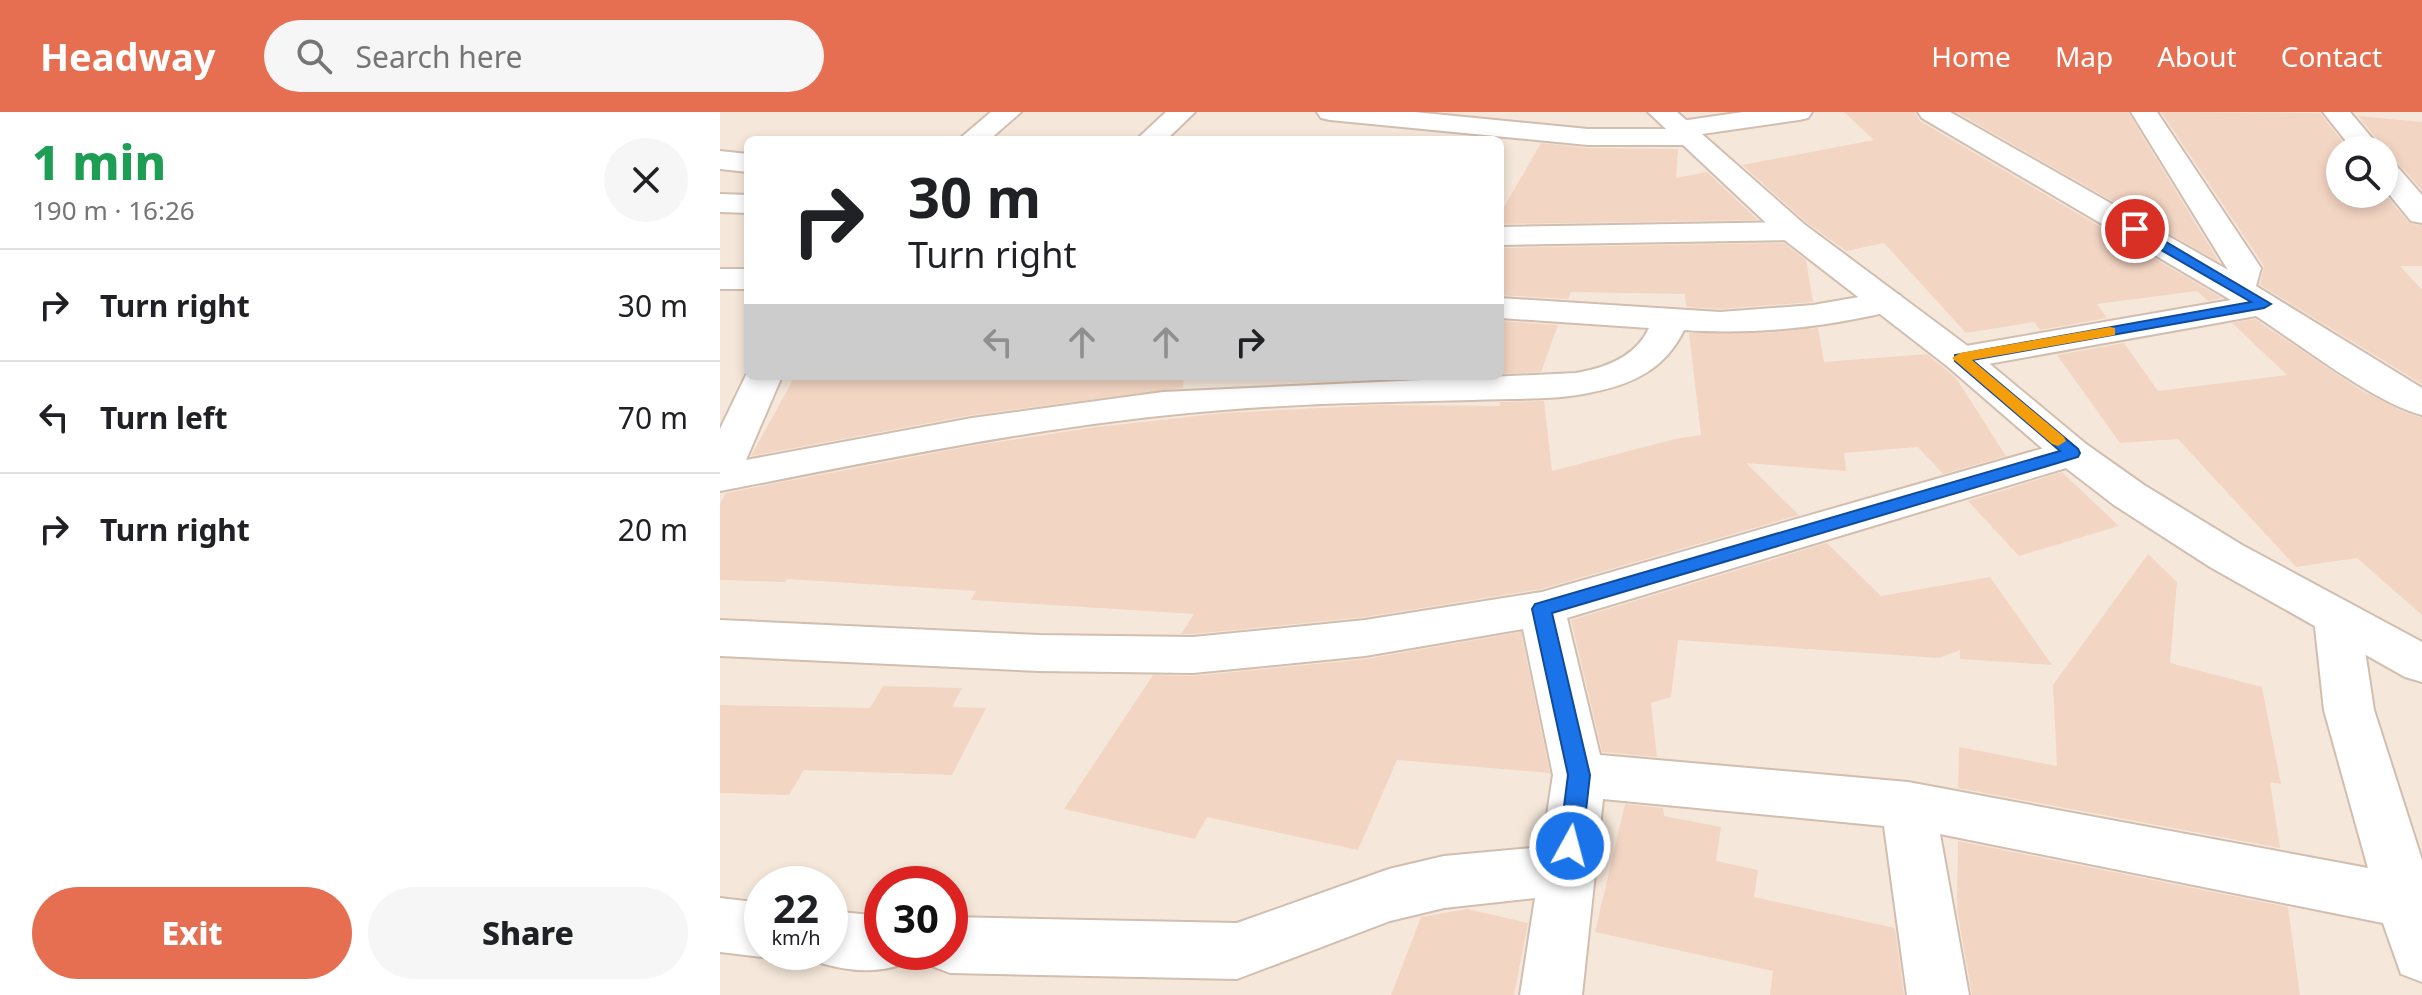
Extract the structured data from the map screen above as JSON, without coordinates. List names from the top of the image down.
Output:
{
  "page": {
    "header": "Headway",
    "search": "Search here",
    "nav": [
      "Home",
      "Map",
      "About",
      "Contact"
    ],
    "heading": ["1 min", "190 m · 16:26"],
    "turn": ["30 m", "Turn right"],
    "list": [
      {
        "name": "Turn right",
        "value": "30 m"
      },
      {
        "name": "Turn left",
        "value": "70 m"
      },
      {
        "name": "Turn right",
        "value": "20 m"
      }
    ],
    "speed": "22 km/h",
    "limit": "30",
    "buttons": ["Exit", "Share"]
  }
}
